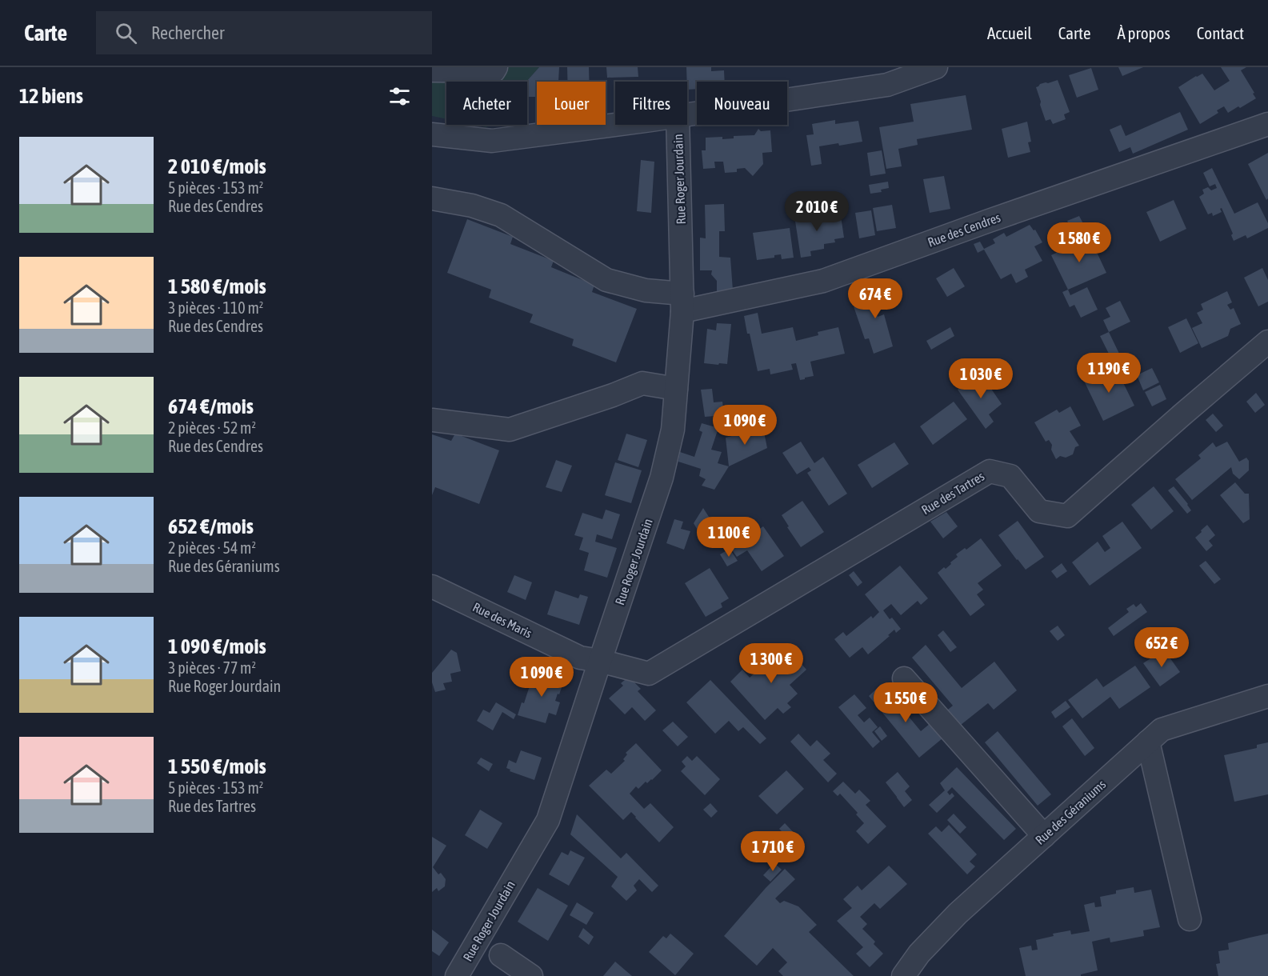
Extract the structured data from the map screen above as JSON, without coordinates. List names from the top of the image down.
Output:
{
  "streets": {
    "street": [
      "Rue Roger Jourdain",
      "Rue des Cendres",
      "Rue des Tartres",
      "Rue des Maris",
      "Rue des Géraniums"
    ]
  },
  "crossings": [
    ["Rue Roger Jourdain", "Rue des Cendres"],
    ["Rue Roger Jourdain", "Rue des Tartres"],
    ["Rue Roger Jourdain", "Rue des Maris"],
    ["Rue des Tartres", "Rue des Maris"]
  ],
  "page": {
    "header": "Carte",
    "search": "Rechercher",
    "nav": [
      "Accueil",
      "Carte",
      "À propos",
      "Contact"
    ],
    "heading": "12 biens",
    "chip": [
      "Acheter",
      "Louer",
      "Filtres",
      "Nouveau"
    ],
    "list": [
      {
        "name": "2 010 €/mois",
        "note": "5 pièces · 153 m² · Rue des Cendres"
      },
      {
        "name": "1 580 €/mois",
        "note": "3 pièces · 110 m² · Rue des Cendres"
      },
      {
        "name": "674 €/mois",
        "note": "2 pièces · 52 m² · Rue des Cendres"
      },
      {
        "name": "652 €/mois",
        "note": "2 pièces · 54 m² · Rue des Géraniums"
      },
      {
        "name": "1 090 €/mois",
        "note": "3 pièces · 77 m² · Rue Roger Jourdain"
      },
      {
        "name": "1 550 €/mois",
        "note": "5 pièces · 153 m² · Rue des Tartres"
      }
    ],
    "price": [
      "2 010 €",
      "1 580 €",
      "674 €",
      "1 190 €",
      "1 030 €",
      "1 090 €",
      "1 100 €",
      "652 €",
      "1 300 €",
      "1 090 €",
      "1 550 €",
      "1 710 €"
    ]
  }
}
